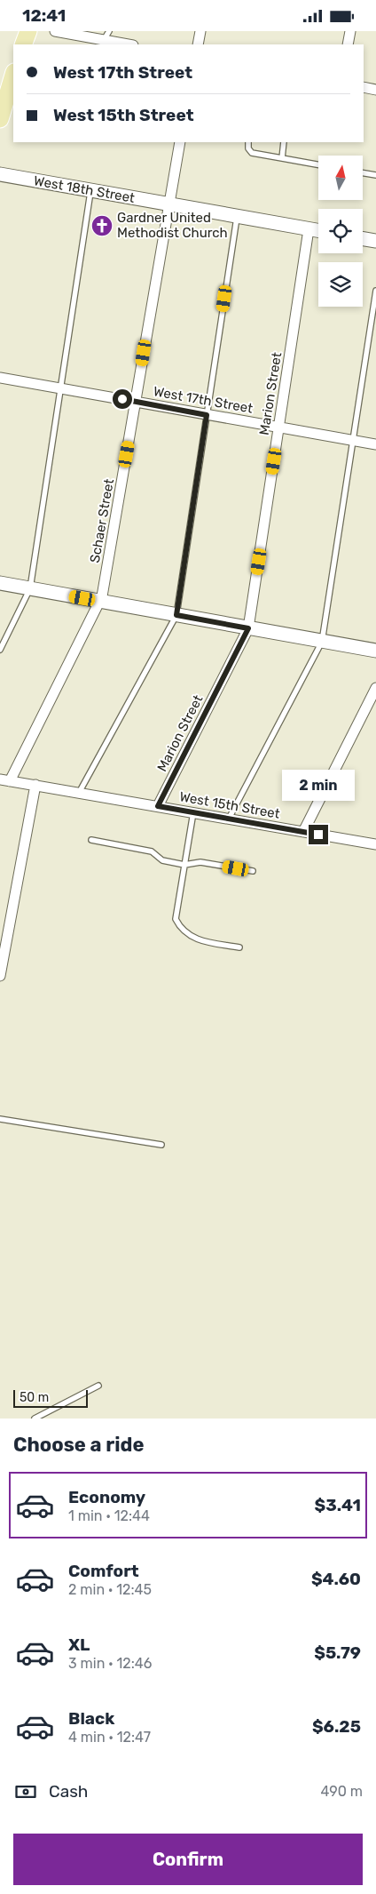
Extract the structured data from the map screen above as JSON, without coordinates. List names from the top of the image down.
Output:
{
  "streets": {
    "street": [
      "West 18th Street",
      "Marion Street",
      "West 17th Street",
      "Schaer Street",
      "West 15th Street"
    ]
  },
  "crossings": [
    ["West 18th Street", "Marion Street"],
    ["West 18th Street", "Schaer Street"],
    ["Marion Street", "West 17th Street"],
    ["Marion Street", "West 15th Street"],
    ["West 17th Street", "Schaer Street"],
    ["Schaer Street", "West 15th Street"]
  ],
  "places": {
    "church": ["Gardner United Methodist Church"]
  },
  "scale_bar": "50 m",
  "north": "top",
  "page": {
    "status": "12:41",
    "banner": ["West 17th Street", "West 15th Street"],
    "bubble": "2 min",
    "scale": "50 m",
    "heading": "Choose a ride",
    "list": [
      {
        "name": "Economy",
        "note": "1 min · 12:44",
        "value": "$3.41"
      },
      {
        "name": "Comfort",
        "note": "2 min · 12:45",
        "value": "$4.60"
      },
      {
        "name": "XL",
        "note": "3 min · 12:46",
        "value": "$5.79"
      },
      {
        "name": "Black",
        "note": "4 min · 12:47",
        "value": "$6.25"
      }
    ],
    "pay": ["Cash", "490 m"],
    "buttons": "Confirm"
  }
}
